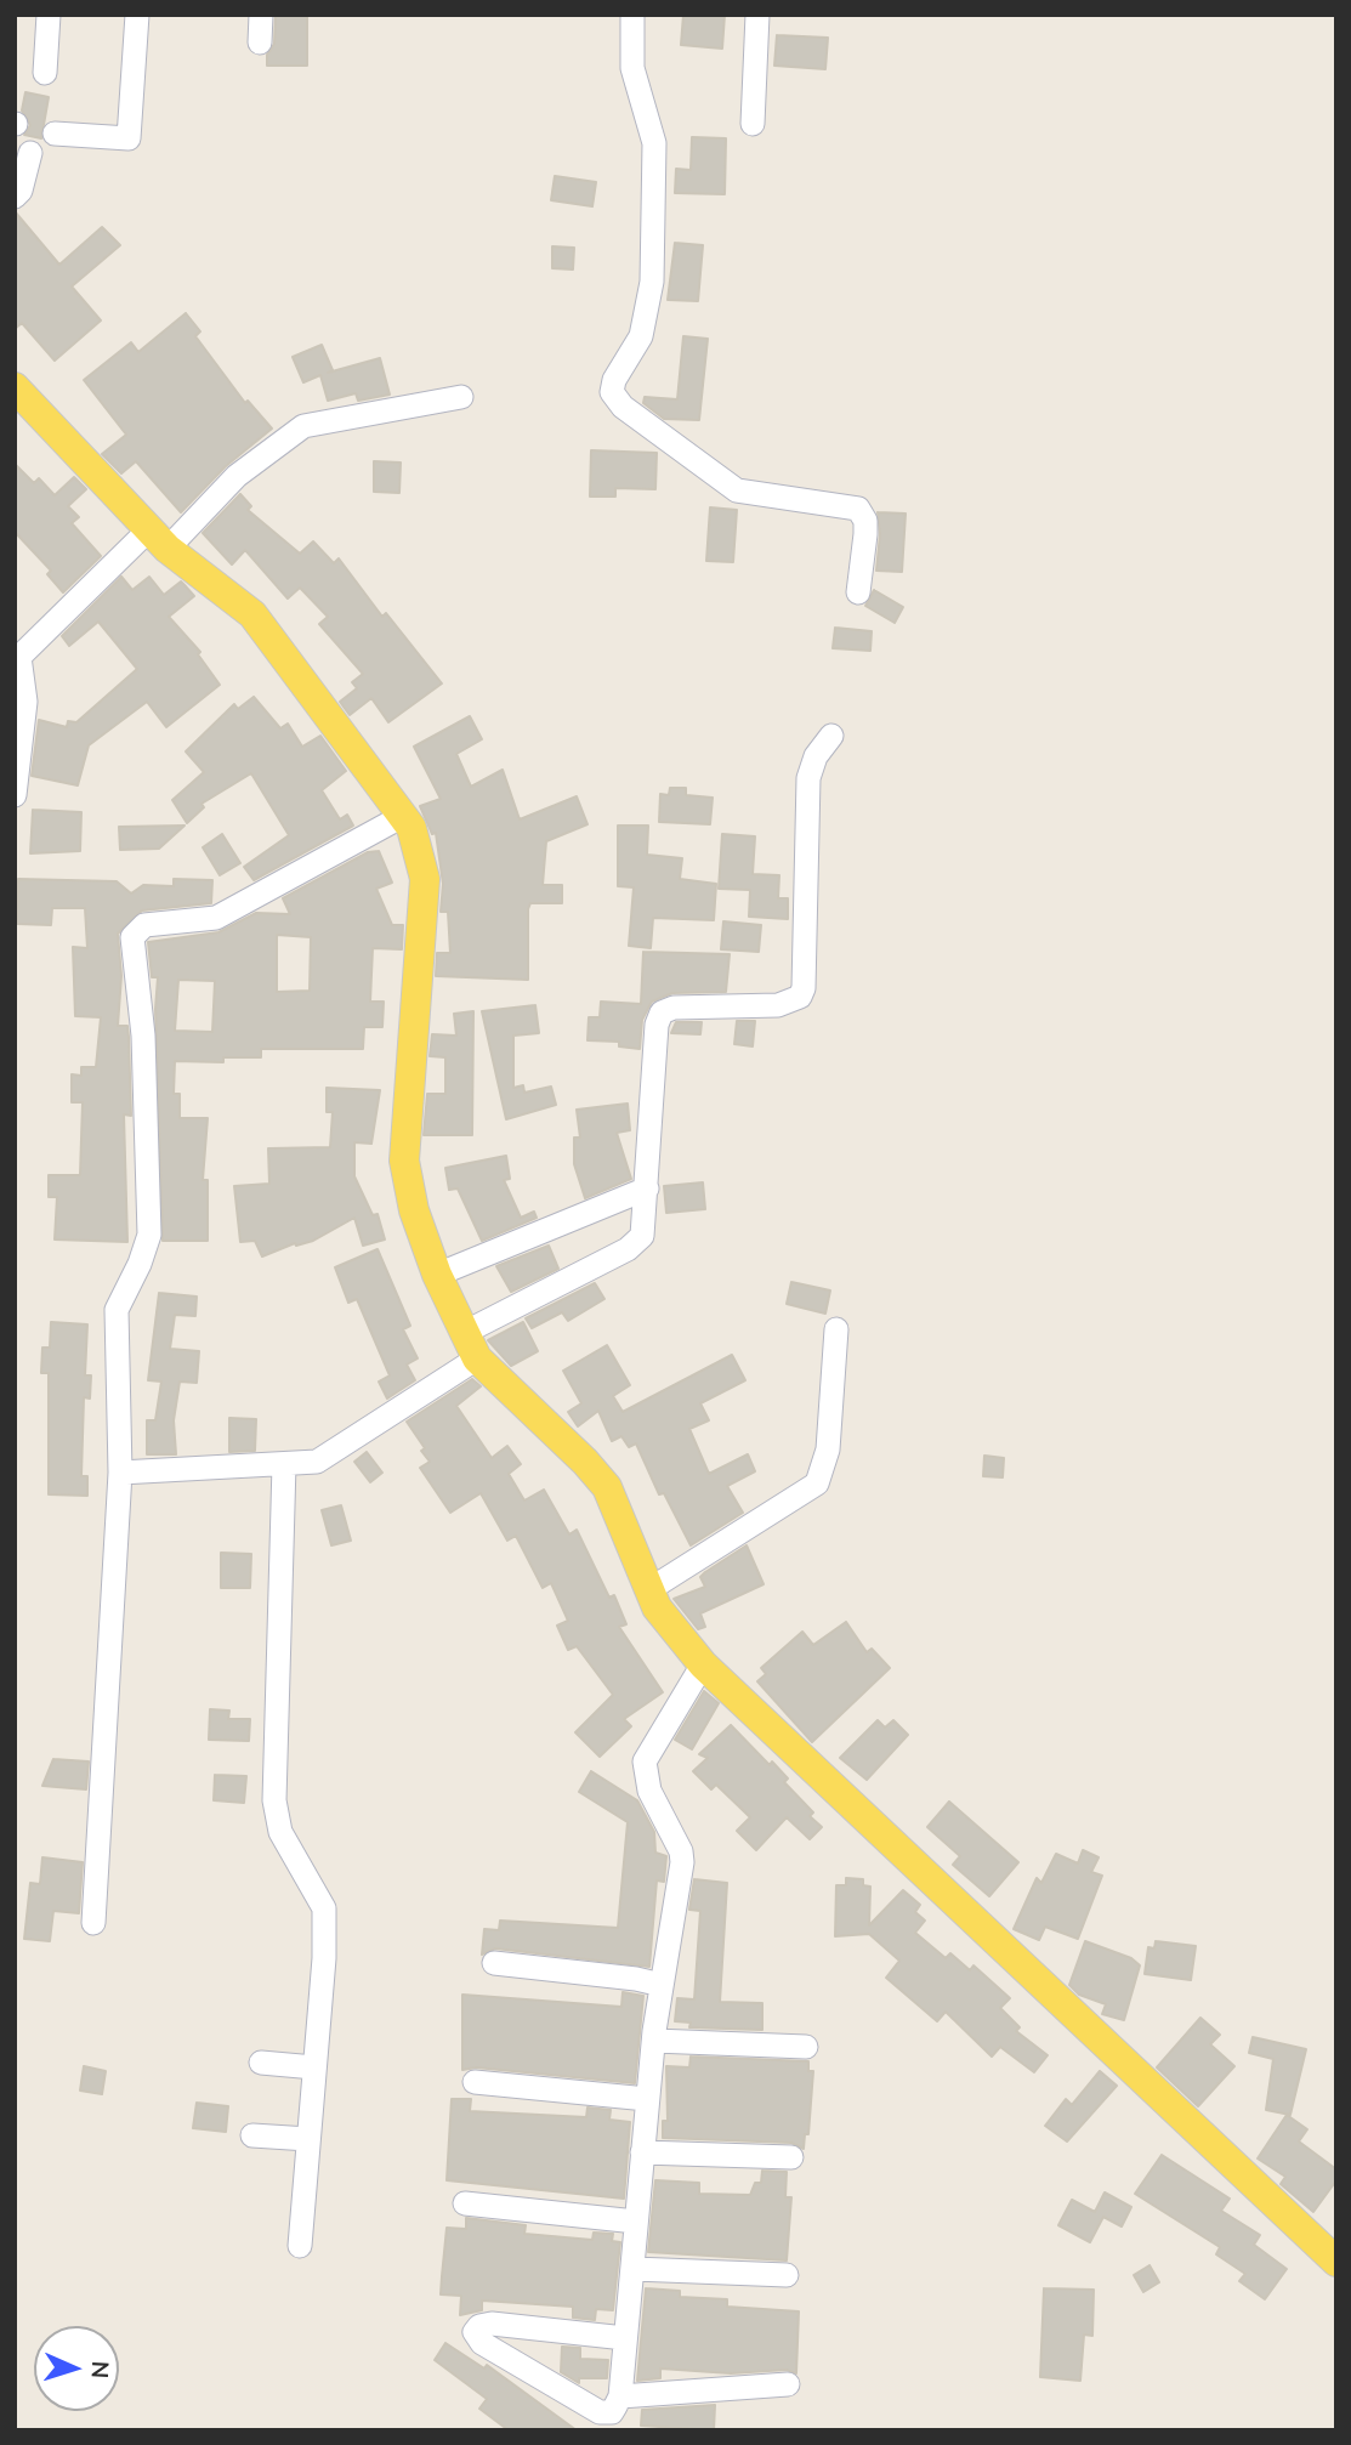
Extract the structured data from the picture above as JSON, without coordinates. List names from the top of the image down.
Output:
{
  "north": "right"
}
